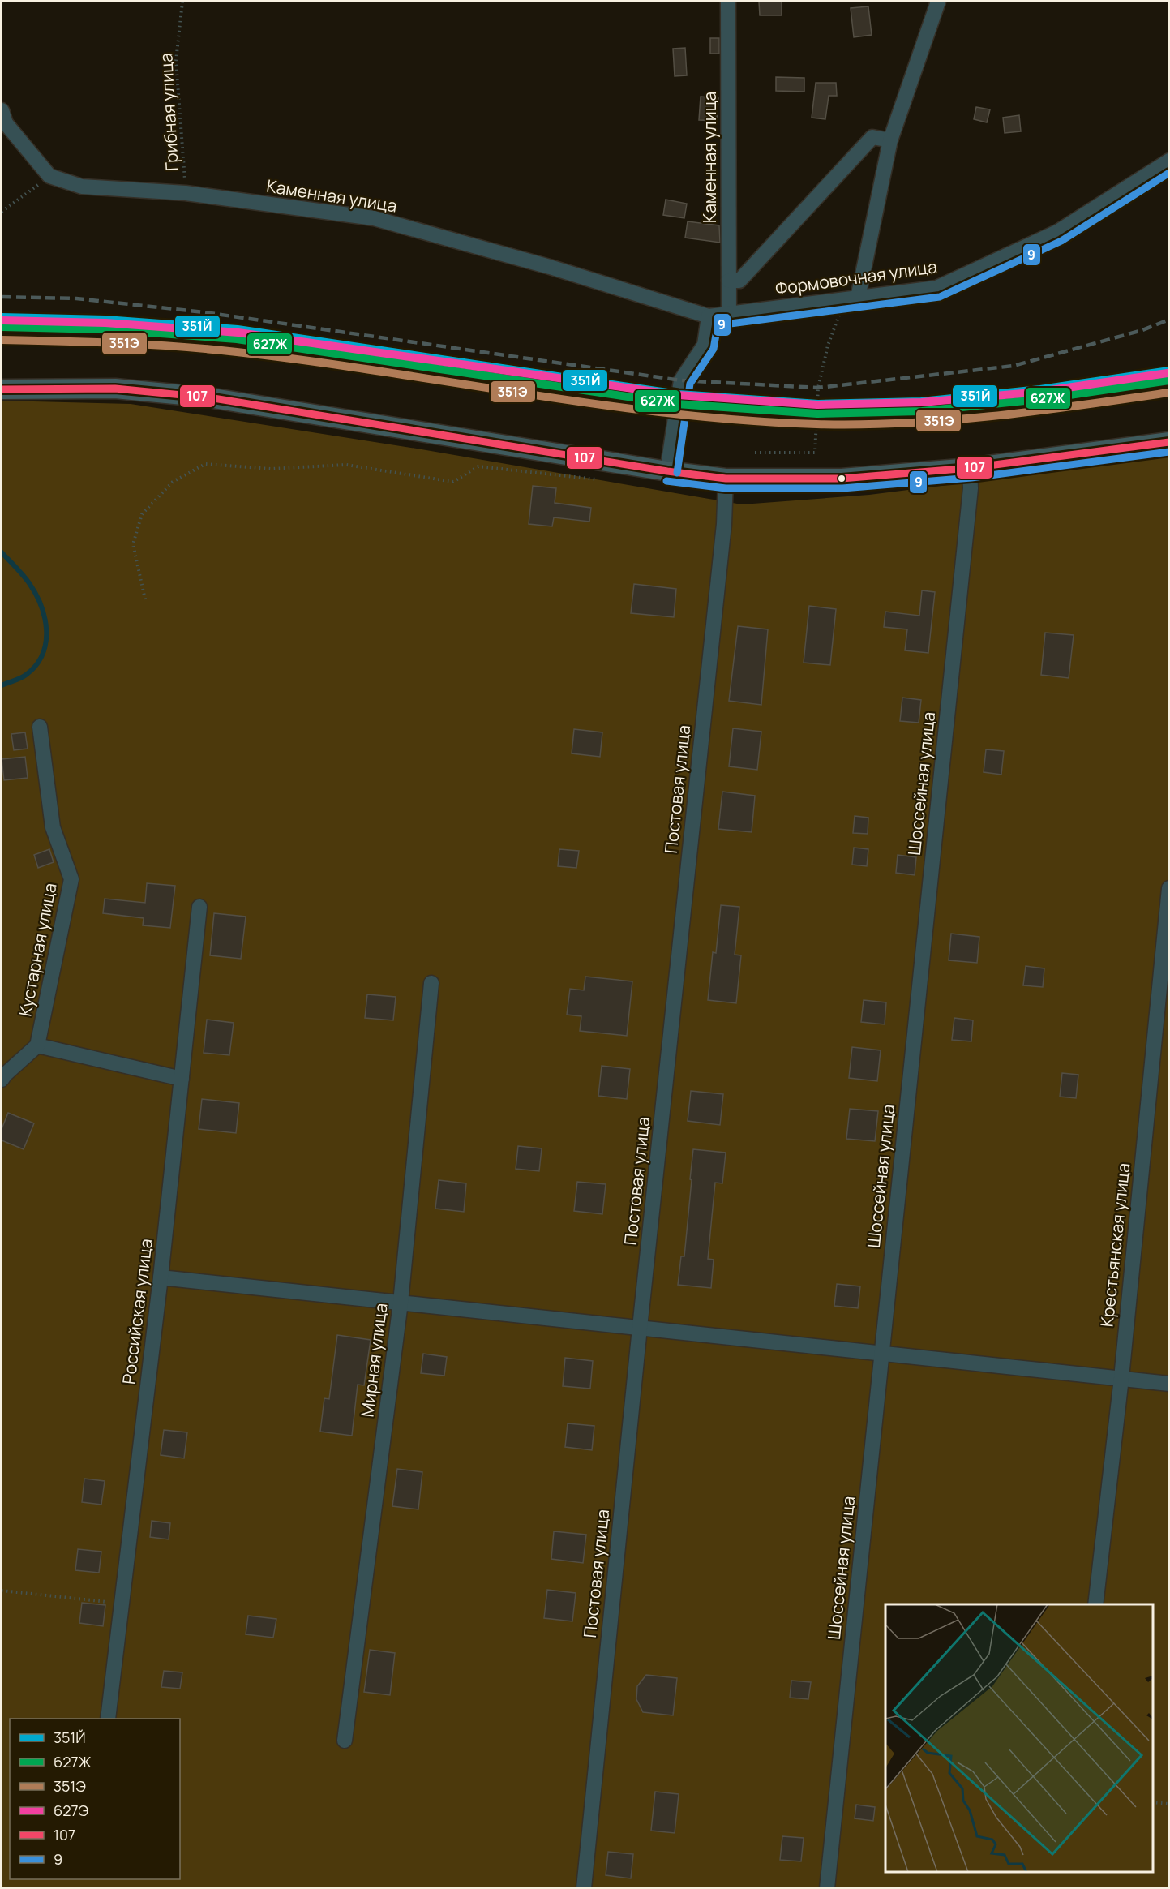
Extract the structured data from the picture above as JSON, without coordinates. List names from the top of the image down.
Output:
{
  "streets": {
    "street": [
      "Каменная улица",
      "Формовочная улица",
      "Шоссейная улица",
      "Постовая улица",
      "Кустарная улица",
      "Крестьянская улица",
      "Российская улица",
      "Мирная улица"
    ],
    "path": ["Грибная улица"]
  },
  "crossings": [
    ["Грибная улица", "Каменная улица"],
    ["Каменная улица", "Формовочная улица"]
  ],
  "lines": [
    "transit line 9",
    "transit line 351Й",
    "transit line 627Э",
    "transit line 627Ж",
    "transit line 351Э",
    "transit line 107"
  ],
  "legend": [
    "351Й",
    "627Ж",
    "351Э",
    "627Э",
    "107",
    "9"
  ]
}
